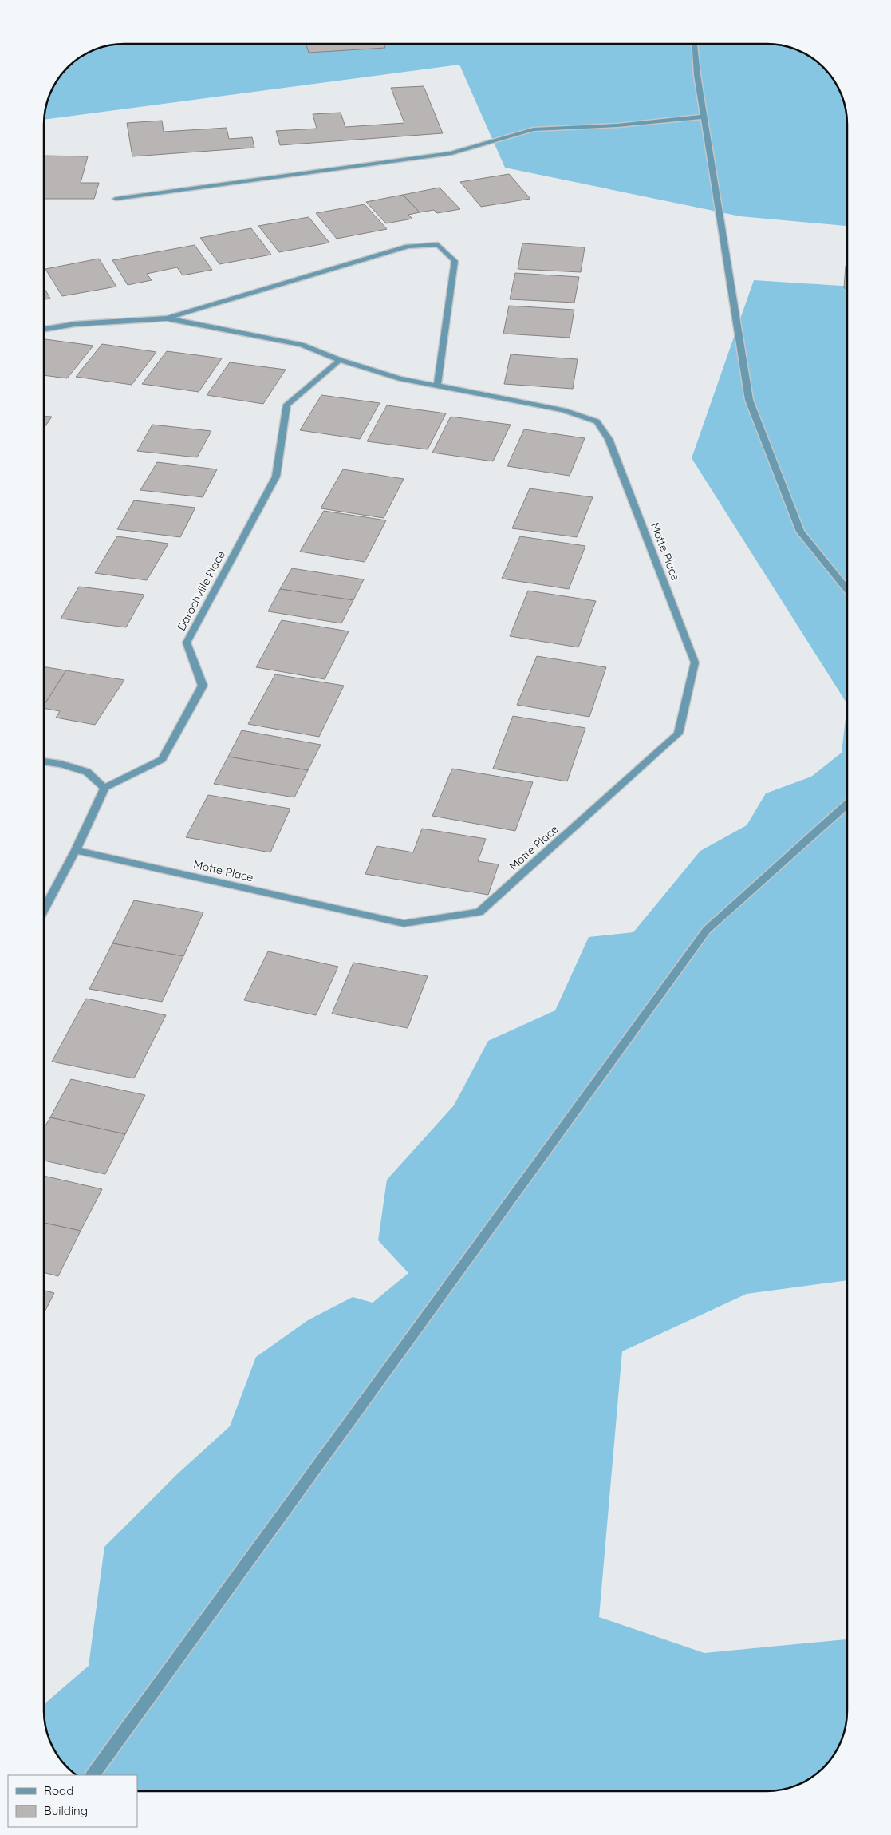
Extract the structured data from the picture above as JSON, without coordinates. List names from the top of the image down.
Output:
{
  "streets": {
    "street": ["Motte Place", "Darochville Place"]
  },
  "crossings": [
    ["Motte Place", "Darochville Place"]
  ],
  "legend": ["Road", "Building"]
}
